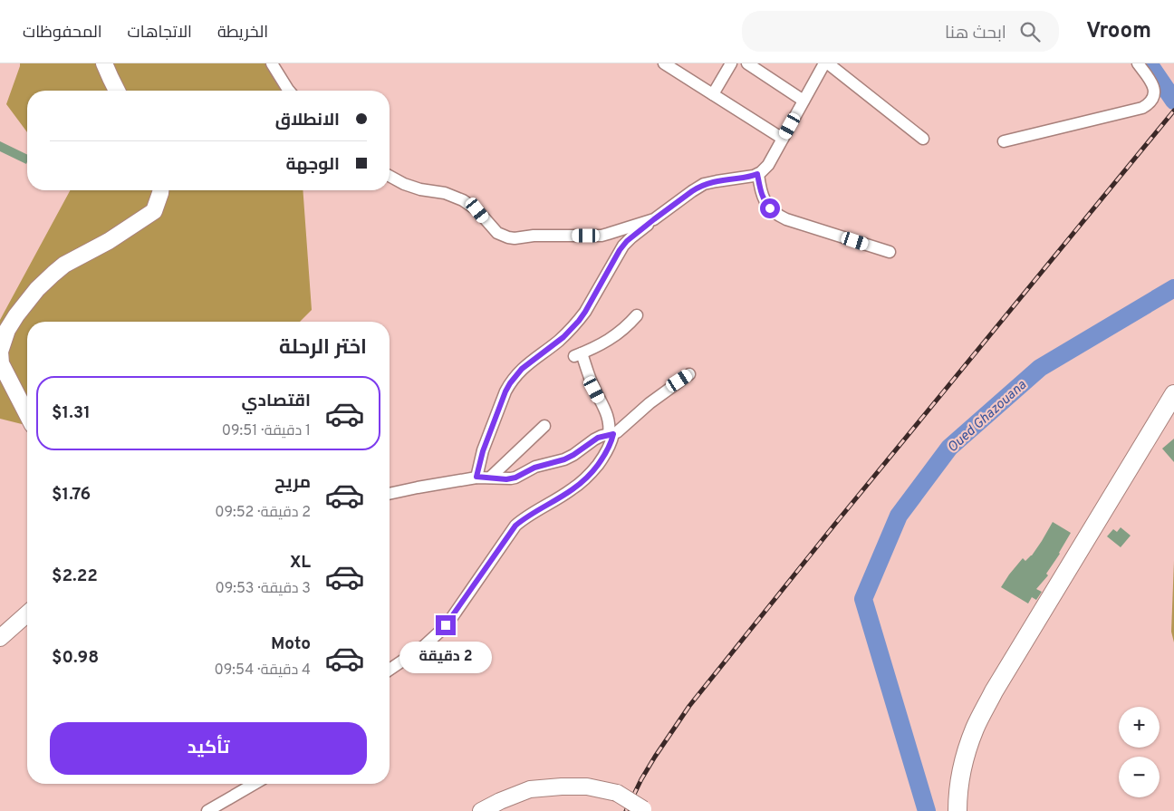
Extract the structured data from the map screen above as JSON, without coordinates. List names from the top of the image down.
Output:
{
  "water": ["Oued Ghazouana"],
  "page": {
    "header": "Vroom",
    "search": "ابحث هنا",
    "nav": ["الخريطة", "الاتجاهات", "المحفوظات"],
    "banner": ["الانطلاق", "الوجهة"],
    "heading": "اختر الرحلة",
    "list": [
      {
        "name": "اقتصادي",
        "note": "1 دقيقة · 09:51",
        "value": "$1.31"
      },
      {
        "name": "مريح",
        "note": "2 دقيقة · 09:52",
        "value": "$1.76"
      },
      {
        "name": "XL",
        "note": "3 دقيقة · 09:53",
        "value": "$2.22"
      },
      {
        "name": "Moto",
        "note": "4 دقيقة · 09:54",
        "value": "$0.98"
      }
    ],
    "bubble": "2 دقيقة",
    "map_buttons": ["+", "−"],
    "buttons": "تأكيد"
  }
}
